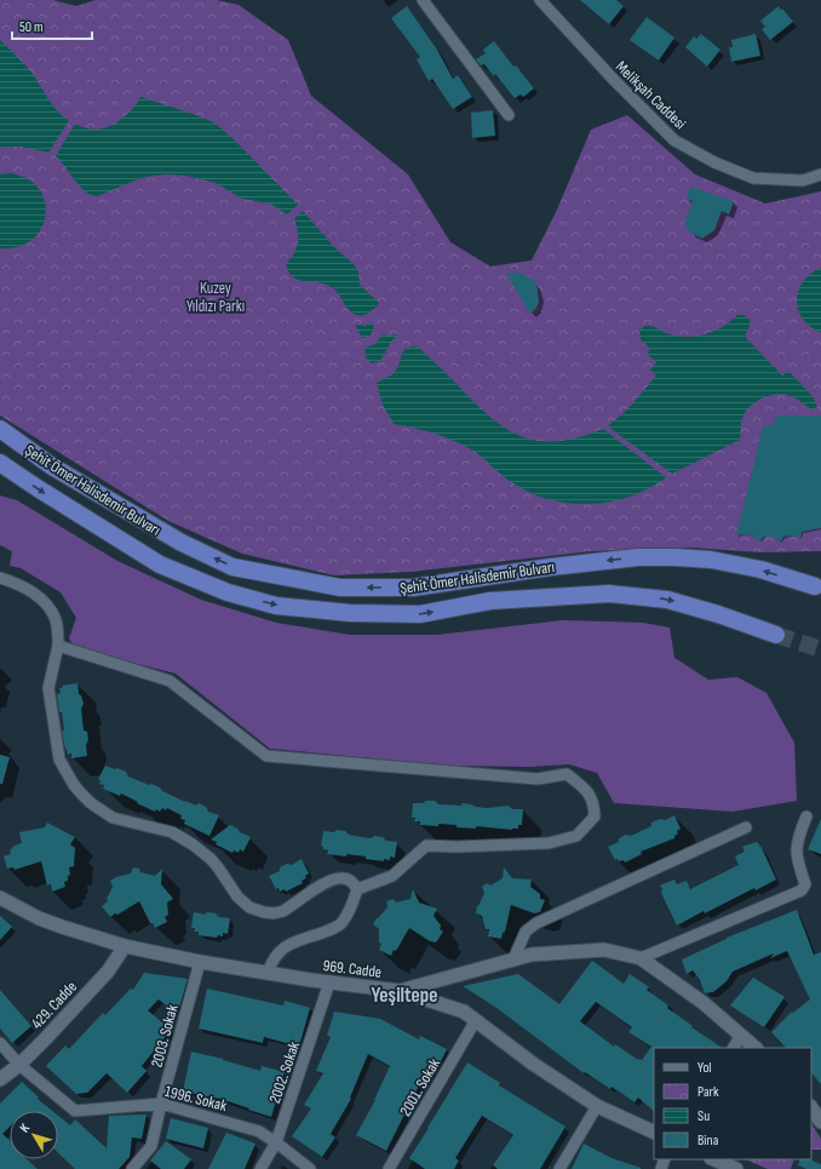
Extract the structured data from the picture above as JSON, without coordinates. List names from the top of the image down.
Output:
{
  "streets": {
    "highway": ["Şehit Ömer Halisdemir Bulvarı"],
    "street": [
      "Melikşah Caddesi",
      "969. Cadde",
      "429. Cadde",
      "2003. Sokak",
      "2002. Sokak",
      "2001. Sokak",
      "1996. Sokak"
    ]
  },
  "crossings": [
    ["969. Cadde", "429. Cadde"],
    ["969. Cadde", "2003. Sokak"],
    ["969. Cadde", "2002. Sokak"],
    ["969. Cadde", "2001. Sokak"],
    ["429. Cadde", "1996. Sokak"],
    ["2003. Sokak", "1996. Sokak"],
    ["2002. Sokak", "1996. Sokak"]
  ],
  "districts": ["Yeşiltepe"],
  "parks": ["Kuzey Yıldızı Parkı"],
  "legend": [
    "Yol",
    "Park",
    "Su",
    "Bina"
  ],
  "scale_bar": "50 m",
  "north": "top left"
}
